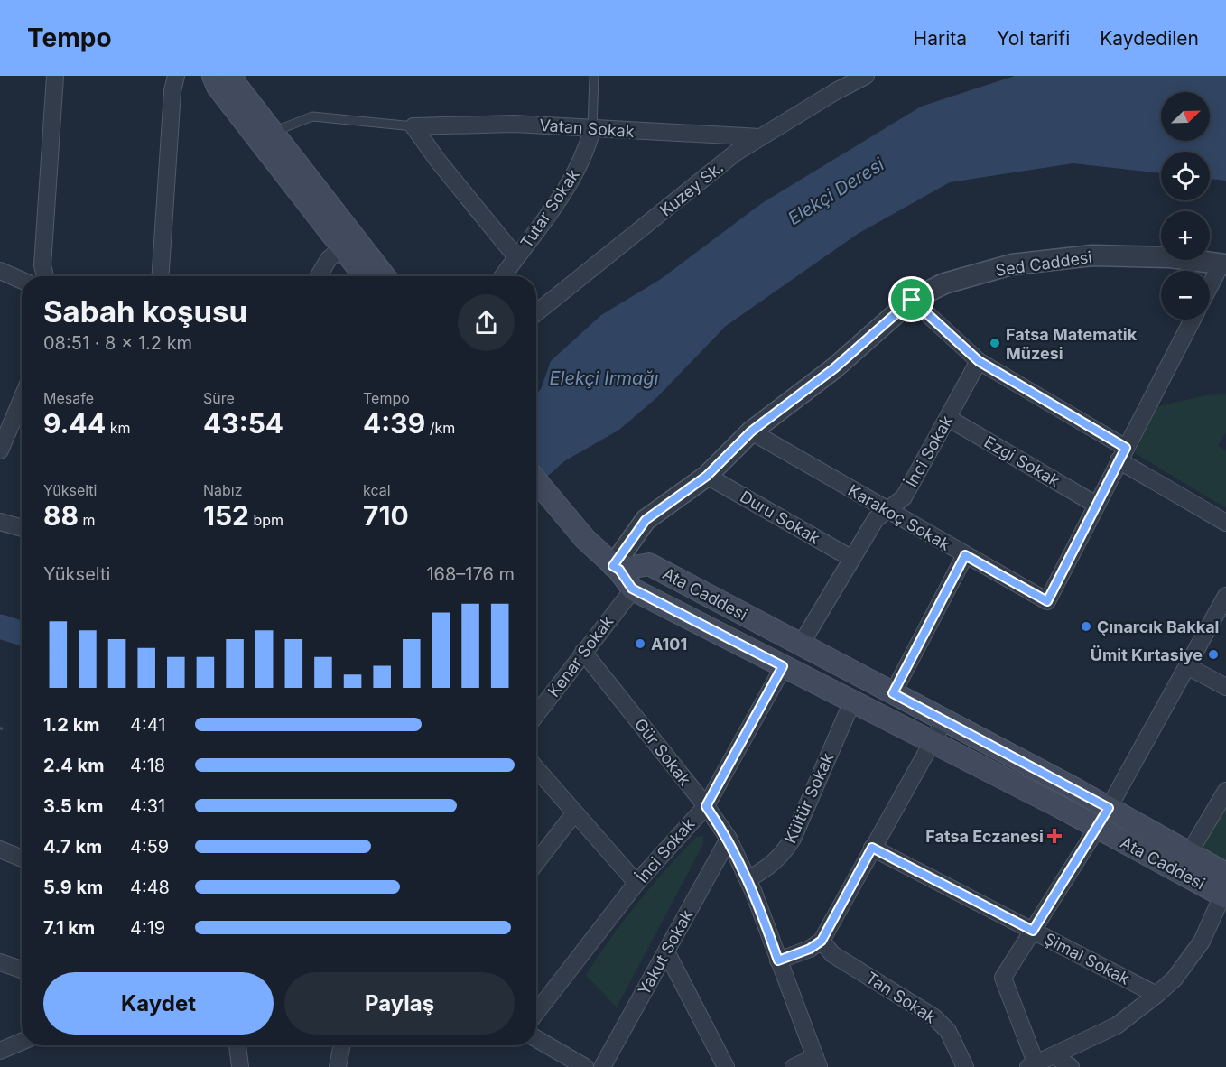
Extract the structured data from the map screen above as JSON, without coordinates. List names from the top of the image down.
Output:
{
  "streets": {
    "main road": ["Ata Caddesi"],
    "street": [
      "Vatan Sokak",
      "Kuzey Sk.",
      "Tutar Sokak",
      "Sed Caddesi",
      "İnci Sokak",
      "Ezgi Sokak",
      "Duru Sokak",
      "Karakoç Sokak",
      "Kenar Sokak",
      "Gür Sokak",
      "Kültür Sokak",
      "Yakut Sokak",
      "Şimal Sokak",
      "Tan Sokak"
    ]
  },
  "crossings": [
    ["Vatan Sokak", "Kuzey Sk."],
    ["Vatan Sokak", "Tutar Sokak"],
    ["Sed Caddesi", "Duru Sokak"],
    ["Sed Caddesi", "Karakoç Sokak"],
    ["Sed Caddesi", "Ata Caddesi"],
    ["İnci Sokak", "Ezgi Sokak"],
    ["İnci Sokak", "Duru Sokak"],
    ["İnci Sokak", "Karakoç Sokak"],
    ["İnci Sokak", "Ata Caddesi"],
    ["İnci Sokak", "Gür Sokak"],
    ["Ezgi Sokak", "Karakoç Sokak"],
    ["Ata Caddesi", "Kenar Sokak"],
    ["Ata Caddesi", "Kültür Sokak"],
    ["Kenar Sokak", "Gür Sokak"],
    ["Gür Sokak", "Kültür Sokak"],
    ["Gür Sokak", "Yakut Sokak"]
  ],
  "water": ["Elekçi Deresi", "Elekçi Irmağı"],
  "places": {
    "other": [
      "Fatsa Matematik Müzesi",
      "Çınarcık Bakkal",
      "A101",
      "Ümit Kırtasiye"
    ],
    "health": ["Fatsa Eczanesi"]
  },
  "north": "top right",
  "page": {
    "header": "Tempo",
    "nav": ["Harita", "Yol tarifi", "Kaydedilen"],
    "map_buttons": ["+", "−"],
    "heading": ["Sabah koşusu", "08:51 · 8 × 1.2 km"],
    "stats": [
      ["Mesafe", "9.44 km"],
      ["Süre", "43:54"],
      ["Tempo", "4:39 /km"],
      ["Yükselti", "88 m"],
      ["Nabız", "152 bpm"],
      ["kcal", "710"]
    ],
    "chart": ["Yükselti", "168–176 m"],
    "list": [
      {
        "name": "1.2 km",
        "note": "4:41"
      },
      {
        "name": "2.4 km",
        "note": "4:18"
      },
      {
        "name": "3.5 km",
        "note": "4:31"
      },
      {
        "name": "4.7 km",
        "note": "4:59"
      },
      {
        "name": "5.9 km",
        "note": "4:48"
      },
      {
        "name": "7.1 km",
        "note": "4:19"
      }
    ],
    "buttons": ["Kaydet", "Paylaş"]
  }
}
